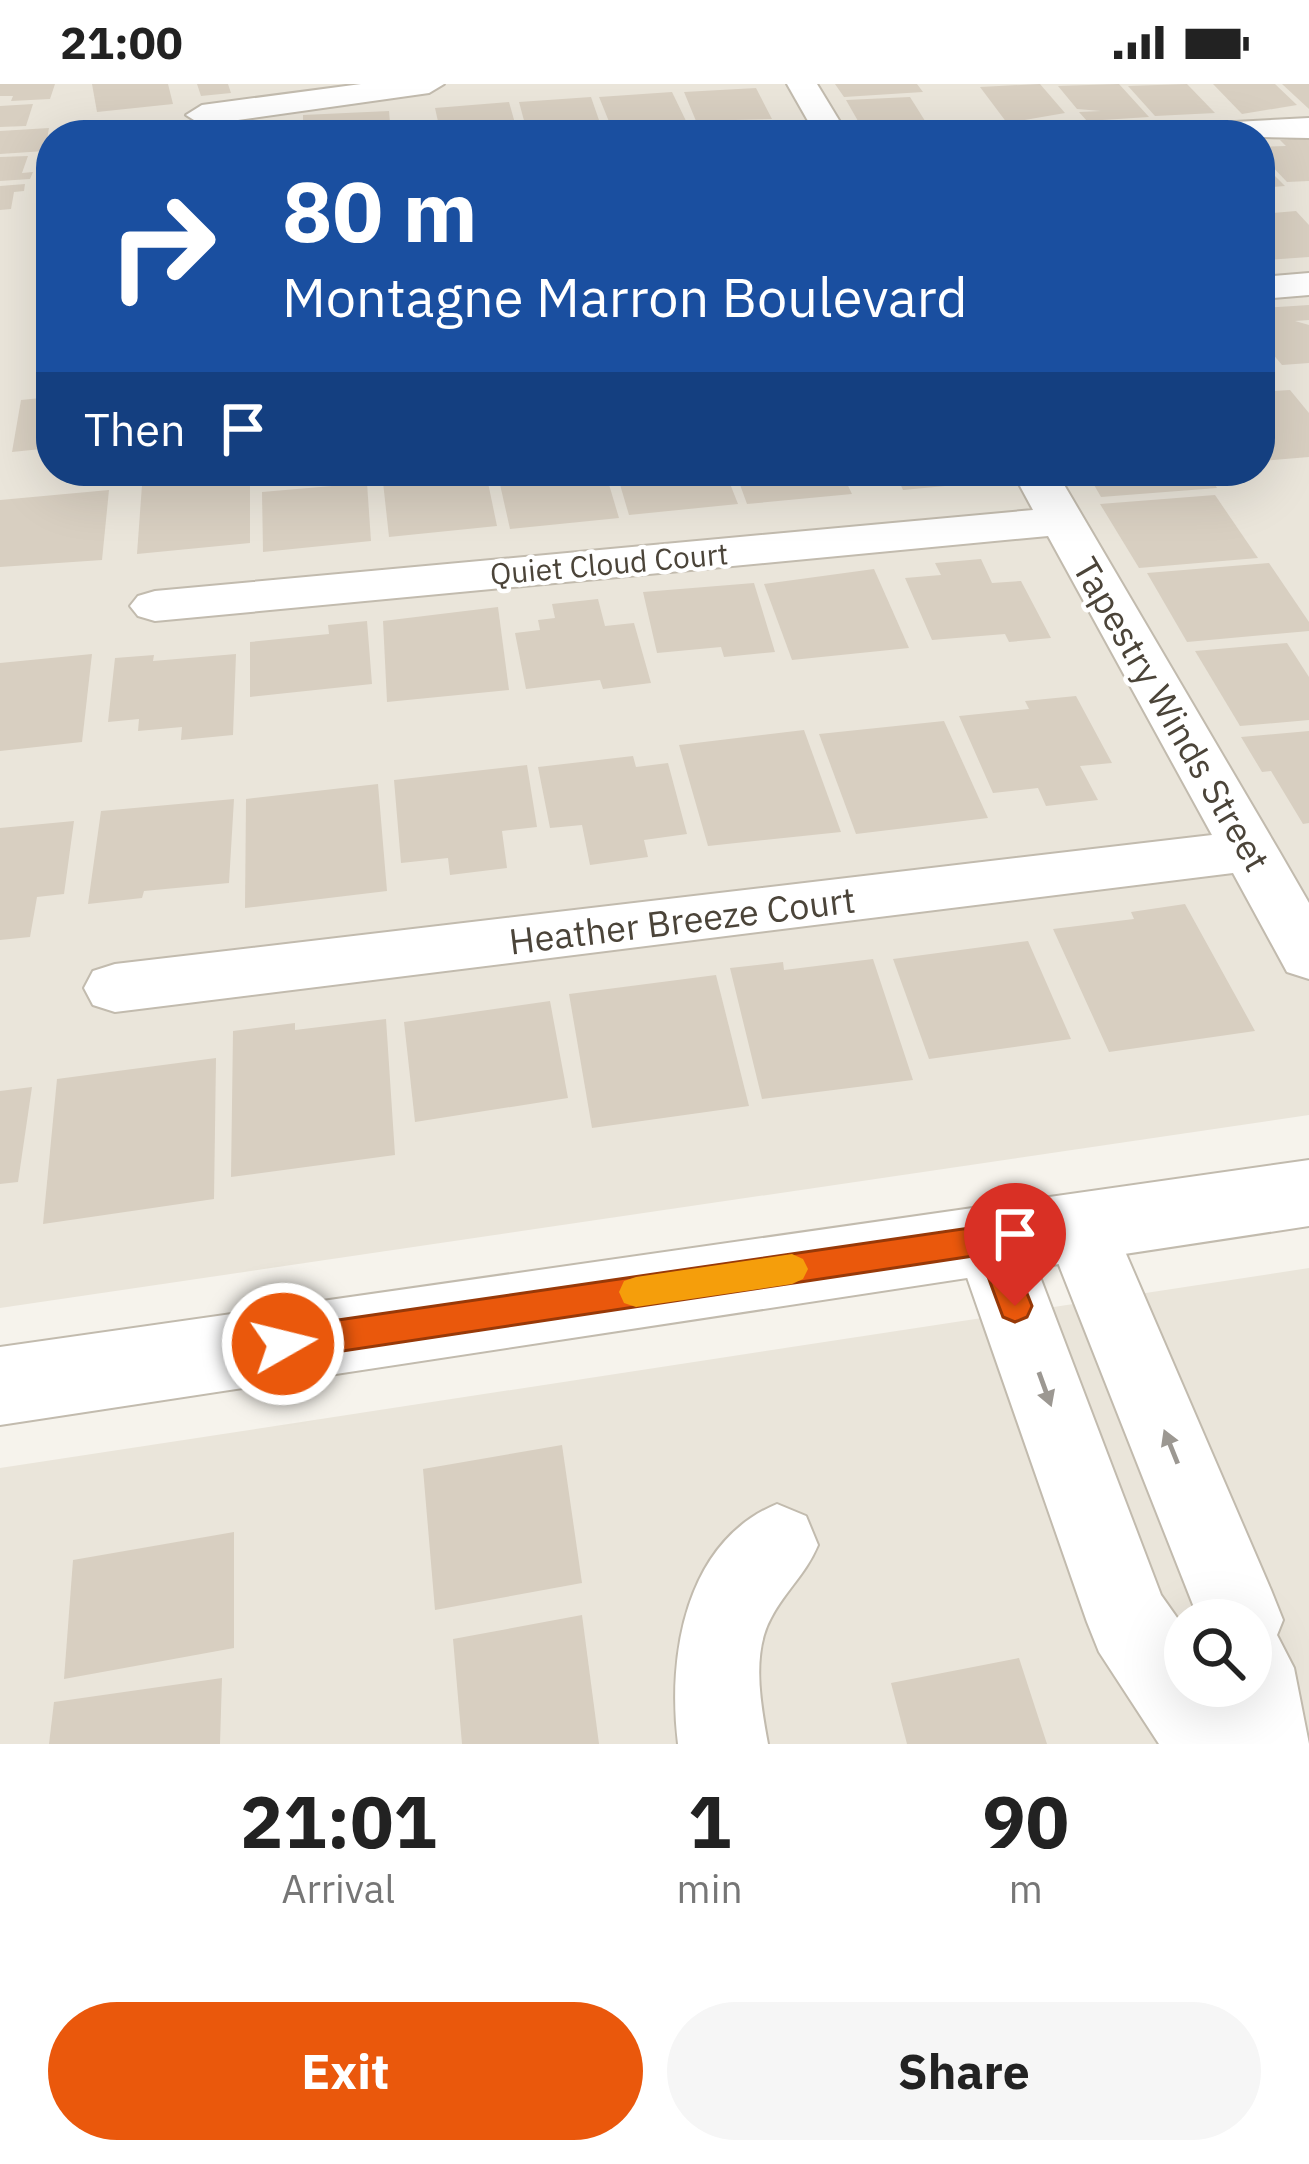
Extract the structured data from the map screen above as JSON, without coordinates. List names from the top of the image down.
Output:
{
  "streets": {
    "street": ["Quiet Cloud Court", "Tapestry Winds Street", "Heather Breeze Court"]
  },
  "crossings": [
    ["Quiet Cloud Court", "Tapestry Winds Street"],
    ["Tapestry Winds Street", "Heather Breeze Court"]
  ],
  "page": {
    "status": "21:00",
    "turn": ["80 m", "Montagne Marron Boulevard"],
    "then": "Then",
    "eta": [
      "21:01",
      "Arrival",
      "1",
      "min",
      "90",
      "m"
    ],
    "buttons": ["Exit", "Share"]
  }
}
